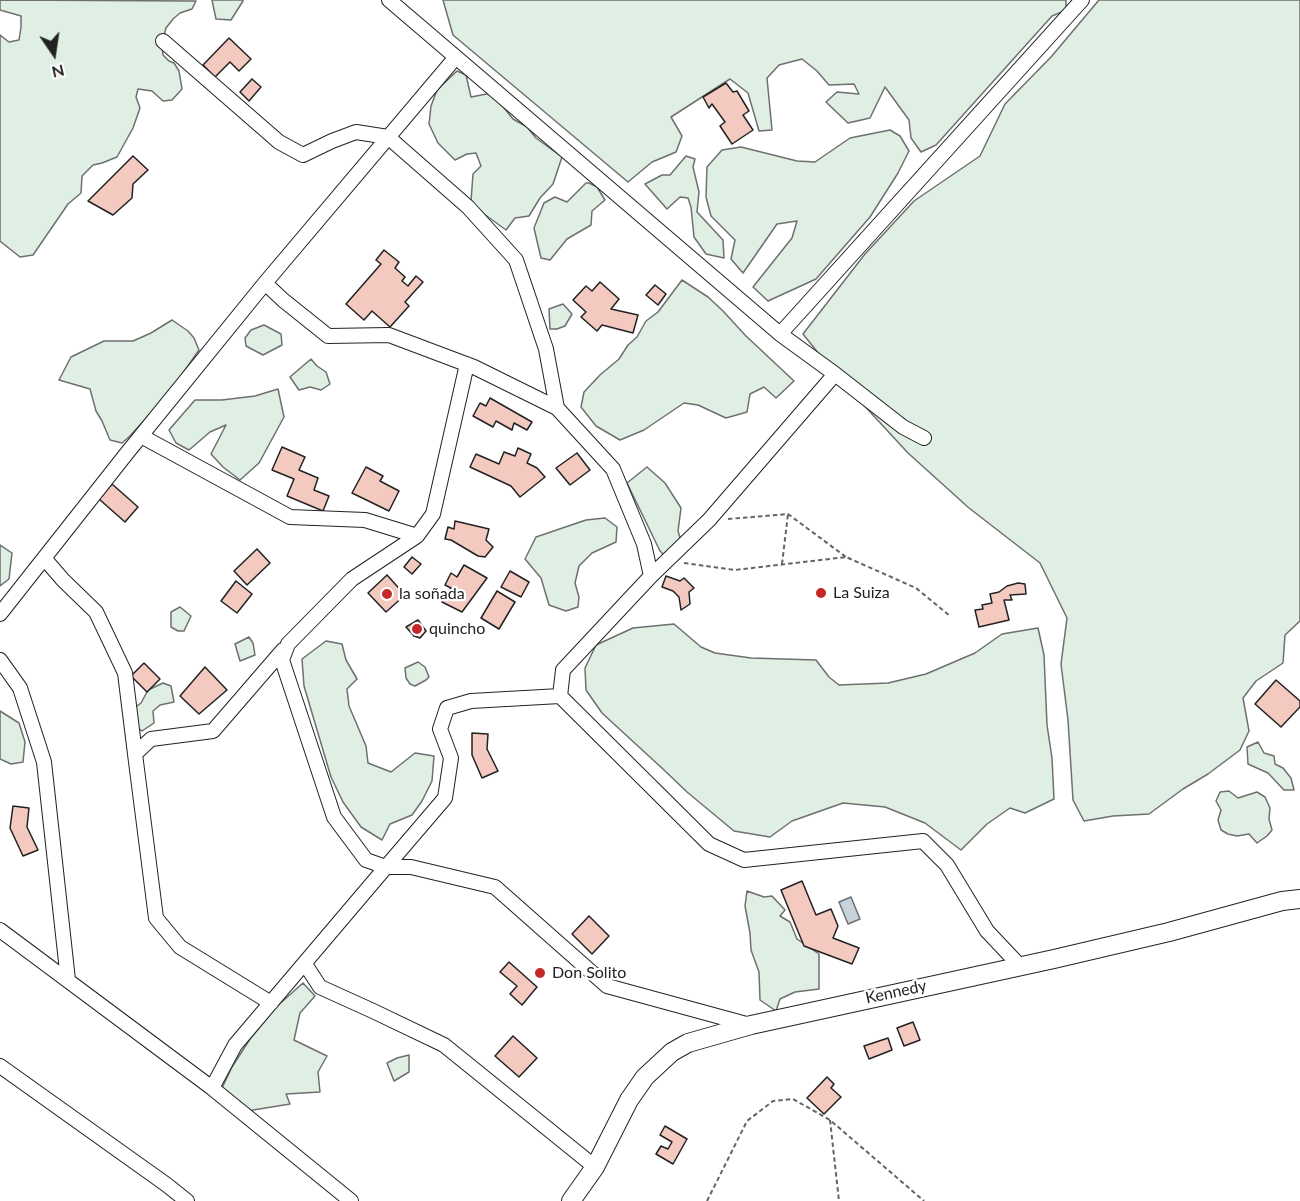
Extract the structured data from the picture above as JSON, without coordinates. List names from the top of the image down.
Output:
{
  "streets": {
    "main road": ["Kennedy"]
  },
  "places": [
    "La Suiza",
    "la soñada",
    "quincho",
    "Don Solito"
  ],
  "north": "bottom"
}
